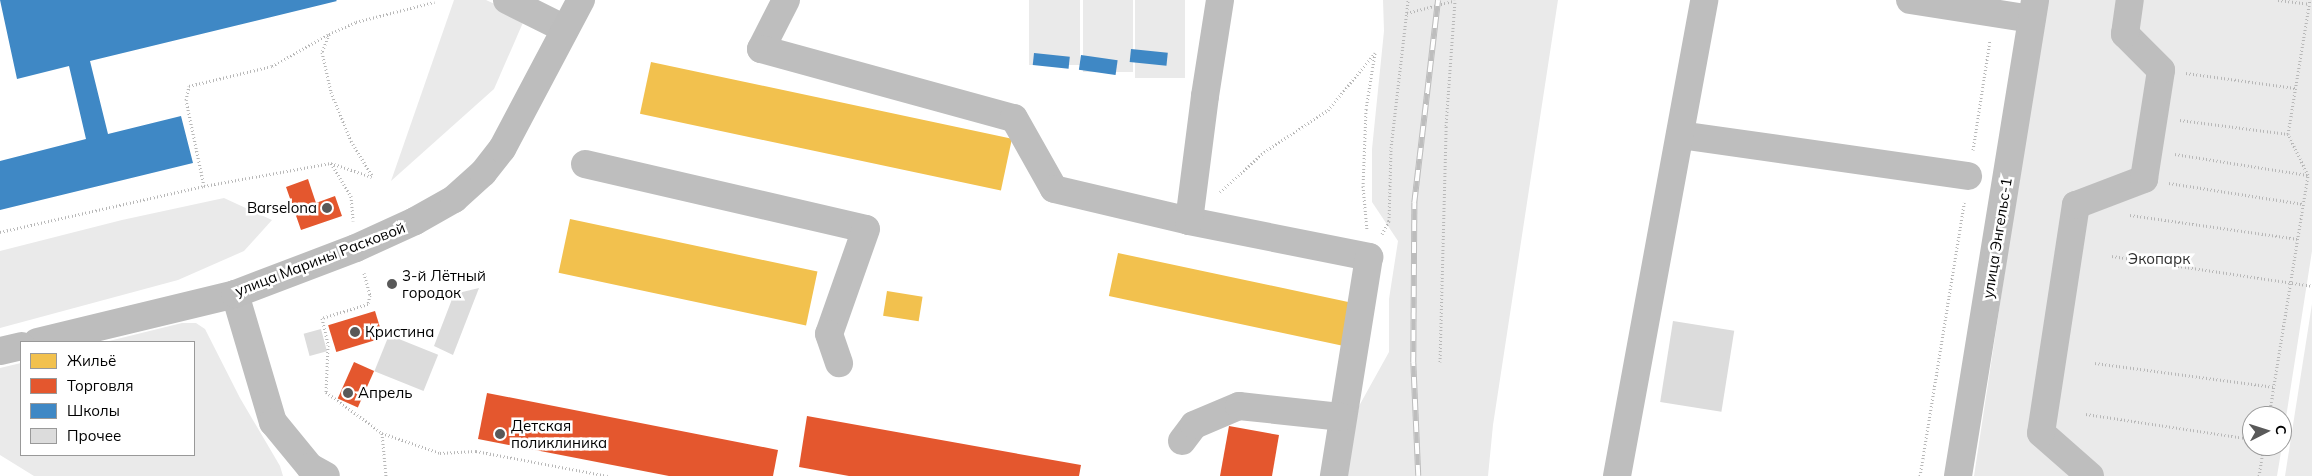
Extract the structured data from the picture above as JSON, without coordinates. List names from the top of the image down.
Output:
{
  "streets": {
    "main road": ["улица Марины Расковой"],
    "street": ["улица Энгельс-1"]
  },
  "parks": ["Экопарк"],
  "places": [
    "Barselona",
    "3-й Лётный городок",
    "Кристина",
    "Апрель",
    "Детская поликлиника"
  ],
  "legend": [
    "Жильё",
    "Торговля",
    "Школы",
    "Прочее"
  ],
  "north": "right"
}
